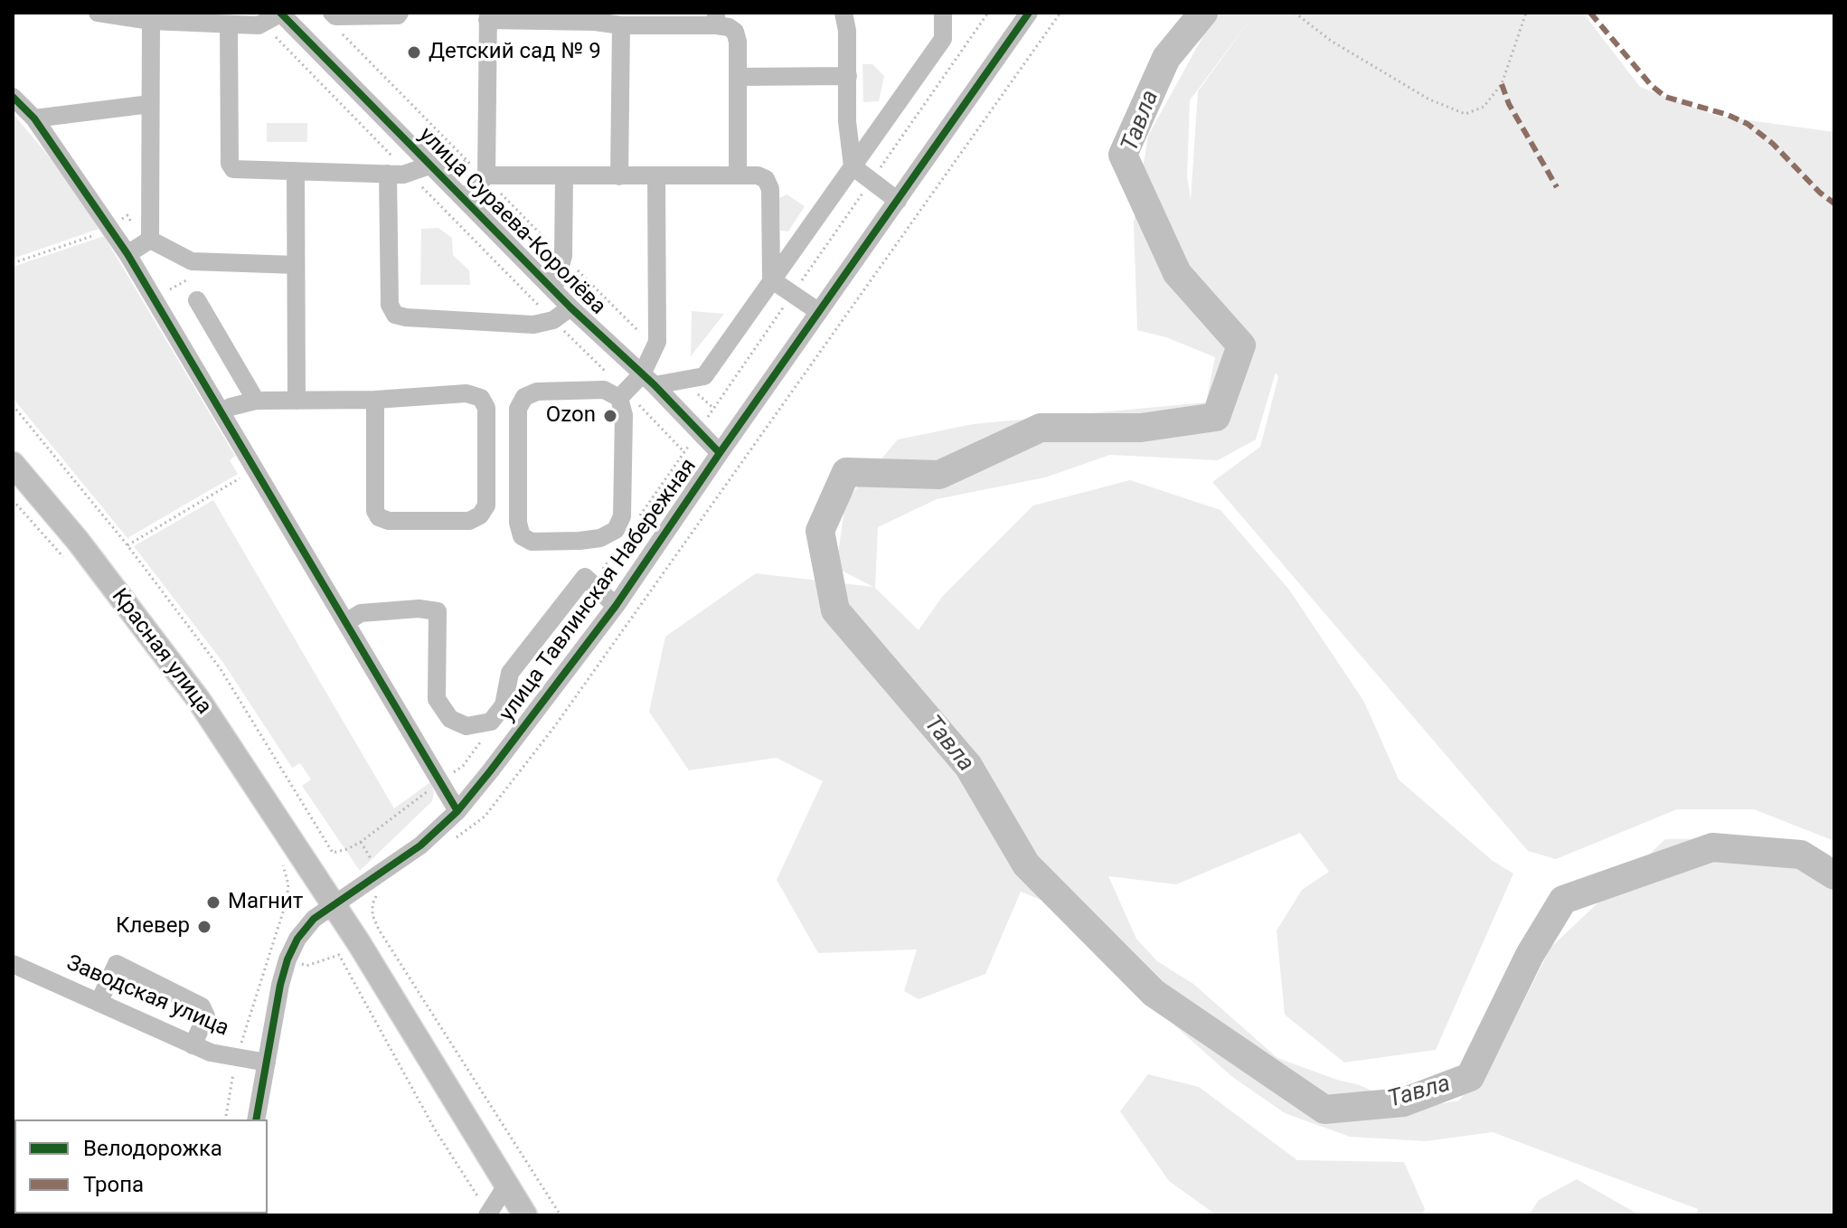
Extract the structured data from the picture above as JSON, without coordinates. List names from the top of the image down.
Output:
{
  "streets": {
    "main road": ["Красная улица"],
    "street": ["улица Сураева-Королёва", "улица Тавлинская Набережная", "Заводская улица"]
  },
  "crossings": [
    ["улица Сураева-Королёва", "улица Тавлинская Набережная"],
    ["улица Тавлинская Набережная", "Красная улица"],
    ["улица Тавлинская Набережная", "Заводская улица"]
  ],
  "water": ["Тавла"],
  "places": [
    "Детский сад № 9",
    "Ozon",
    "Магнит",
    "Клевер"
  ],
  "legend": ["Велодорожка", "Тропа"]
}
